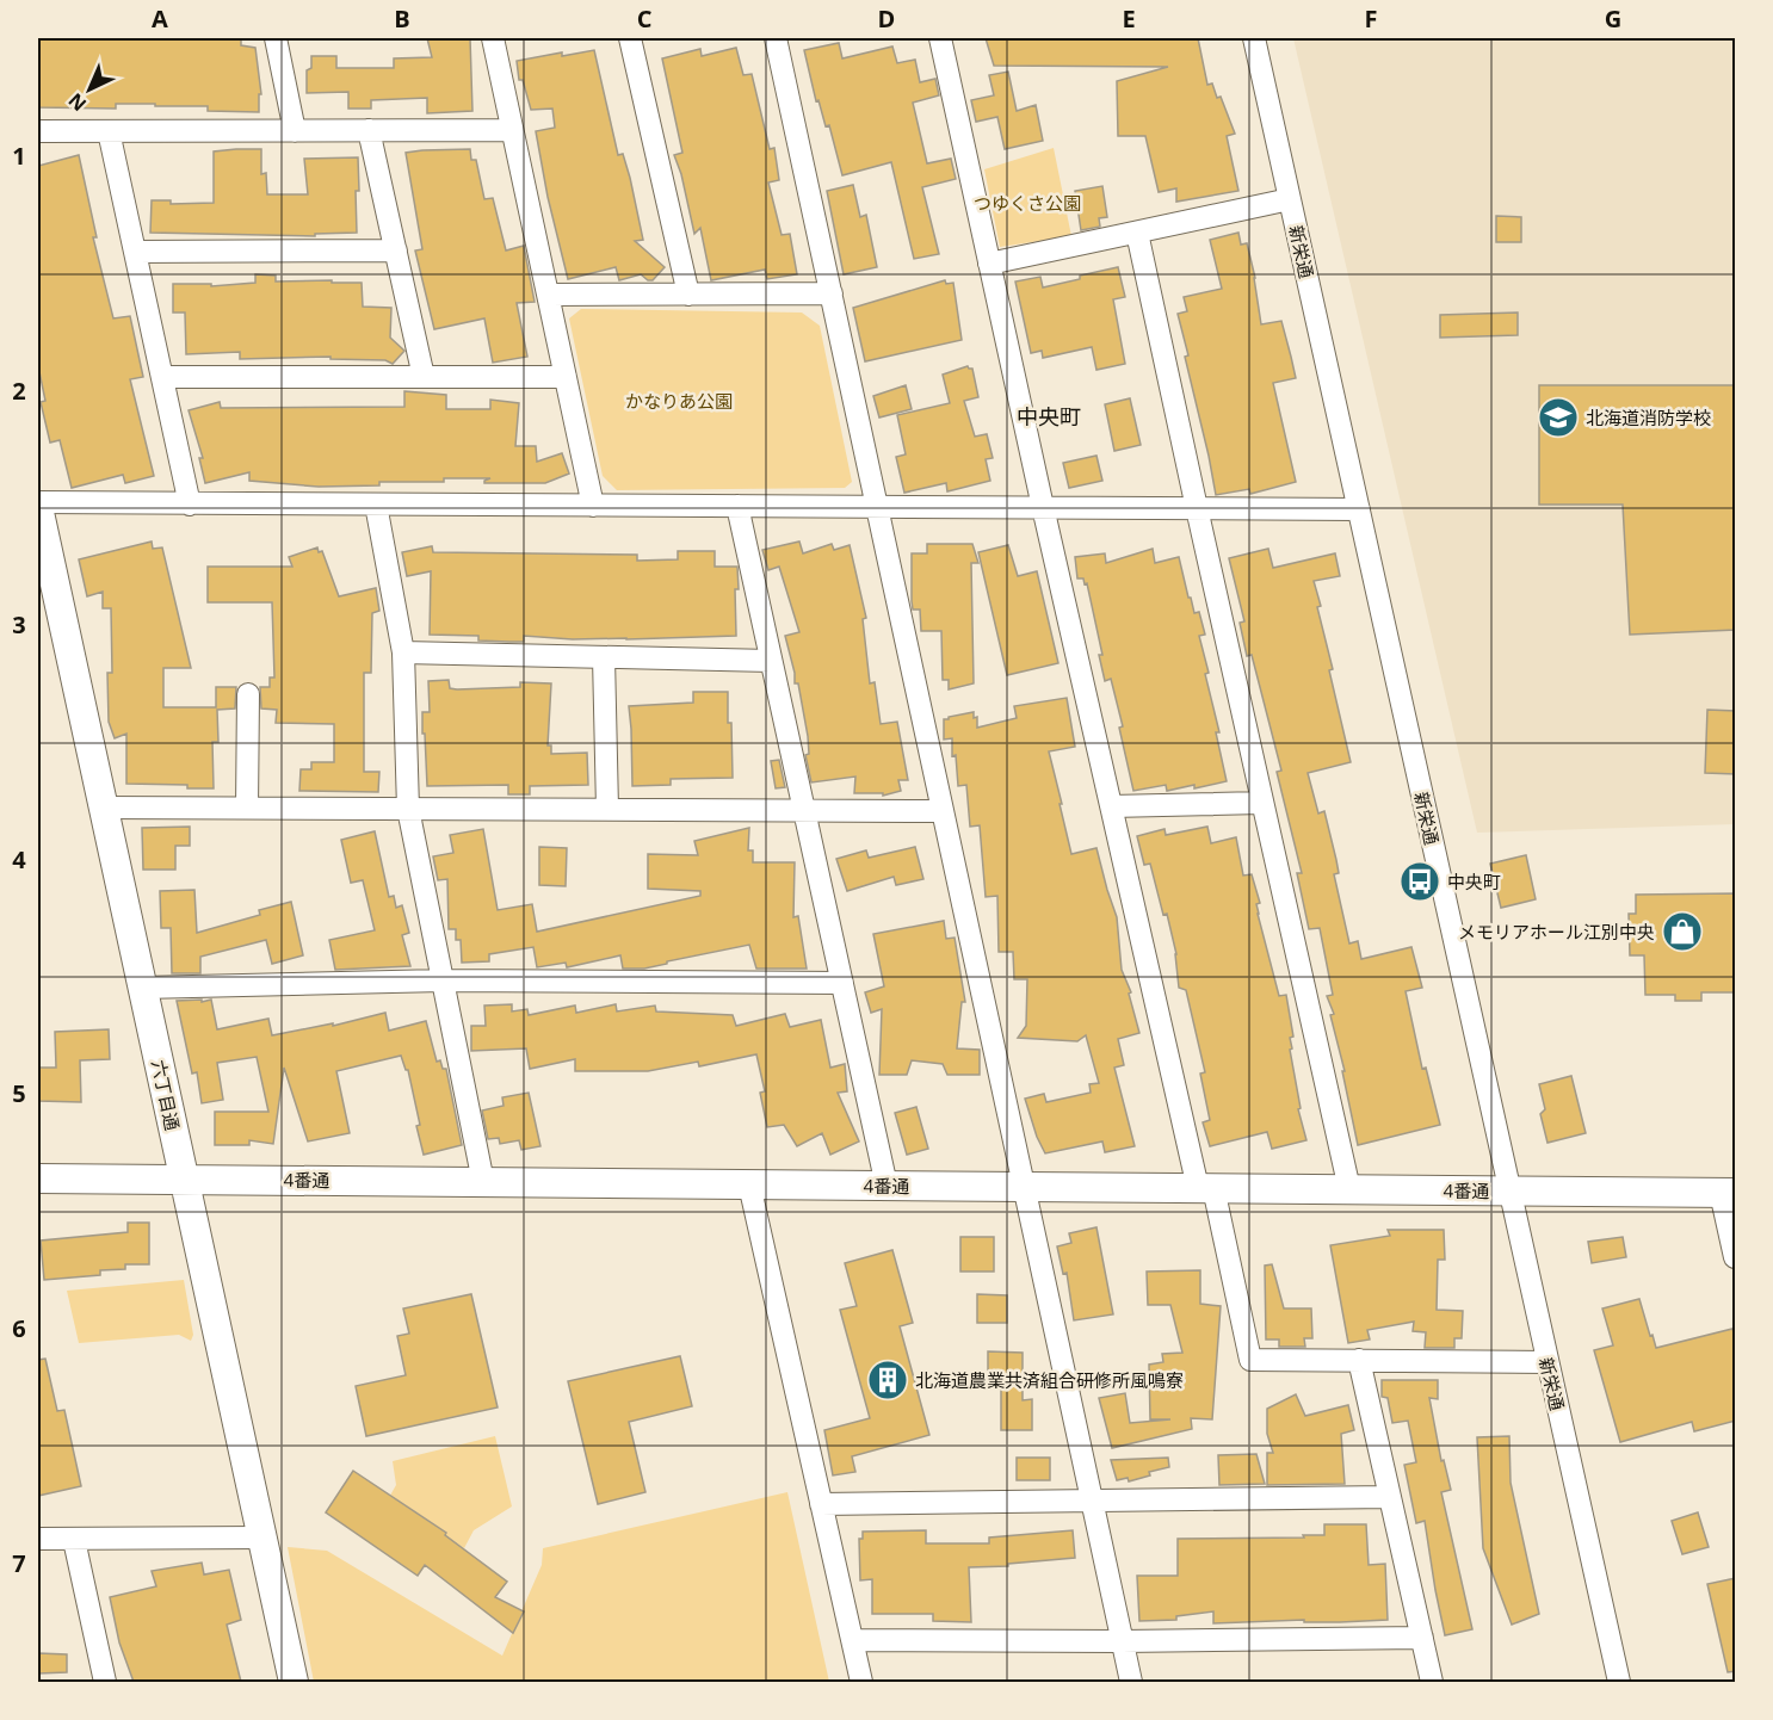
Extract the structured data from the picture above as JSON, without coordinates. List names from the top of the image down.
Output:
{
  "streets": {
    "street": ["新栄通", "六丁目通", "4番通"]
  },
  "crossings": [
    ["新栄通", "4番通"],
    ["六丁目通", "4番通"]
  ],
  "districts": ["中央町"],
  "parks": ["つゆくさ公園", "かなりあ公園"],
  "places": {
    "school or university": ["北海道消防学校"],
    "bus stop": ["中央町"],
    "shop": ["メモリアホール江別中央"],
    "building": ["北海道農業共済組合研修所風鳴寮"]
  },
  "north": "bottom left",
  "grid": {
    "columns": [
      "A",
      "B",
      "C",
      "D",
      "E",
      "F",
      "G"
    ],
    "rows": [
      "1",
      "2",
      "3",
      "4",
      "5",
      "6",
      "7"
    ]
  }
}
